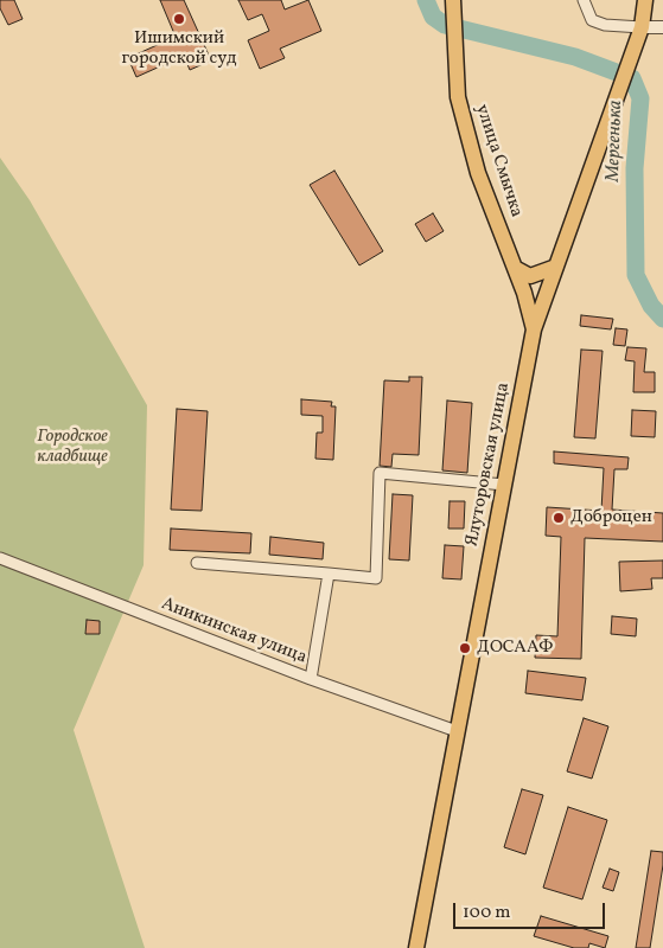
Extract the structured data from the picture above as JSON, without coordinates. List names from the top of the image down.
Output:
{
  "streets": {
    "main road": ["улица Смычка", "Ялуторовская улица"],
    "street": ["Аникинская улица"]
  },
  "crossings": [
    ["улица Смычка", "Ялуторовская улица"],
    ["Ялуторовская улица", "Аникинская улица"]
  ],
  "water": ["Мергенька"],
  "parks": ["Городское кладбище"],
  "places": ["Ишимский городской суд", "Доброцен", "ДОСААФ"],
  "scale_bar": "100 m"
}
